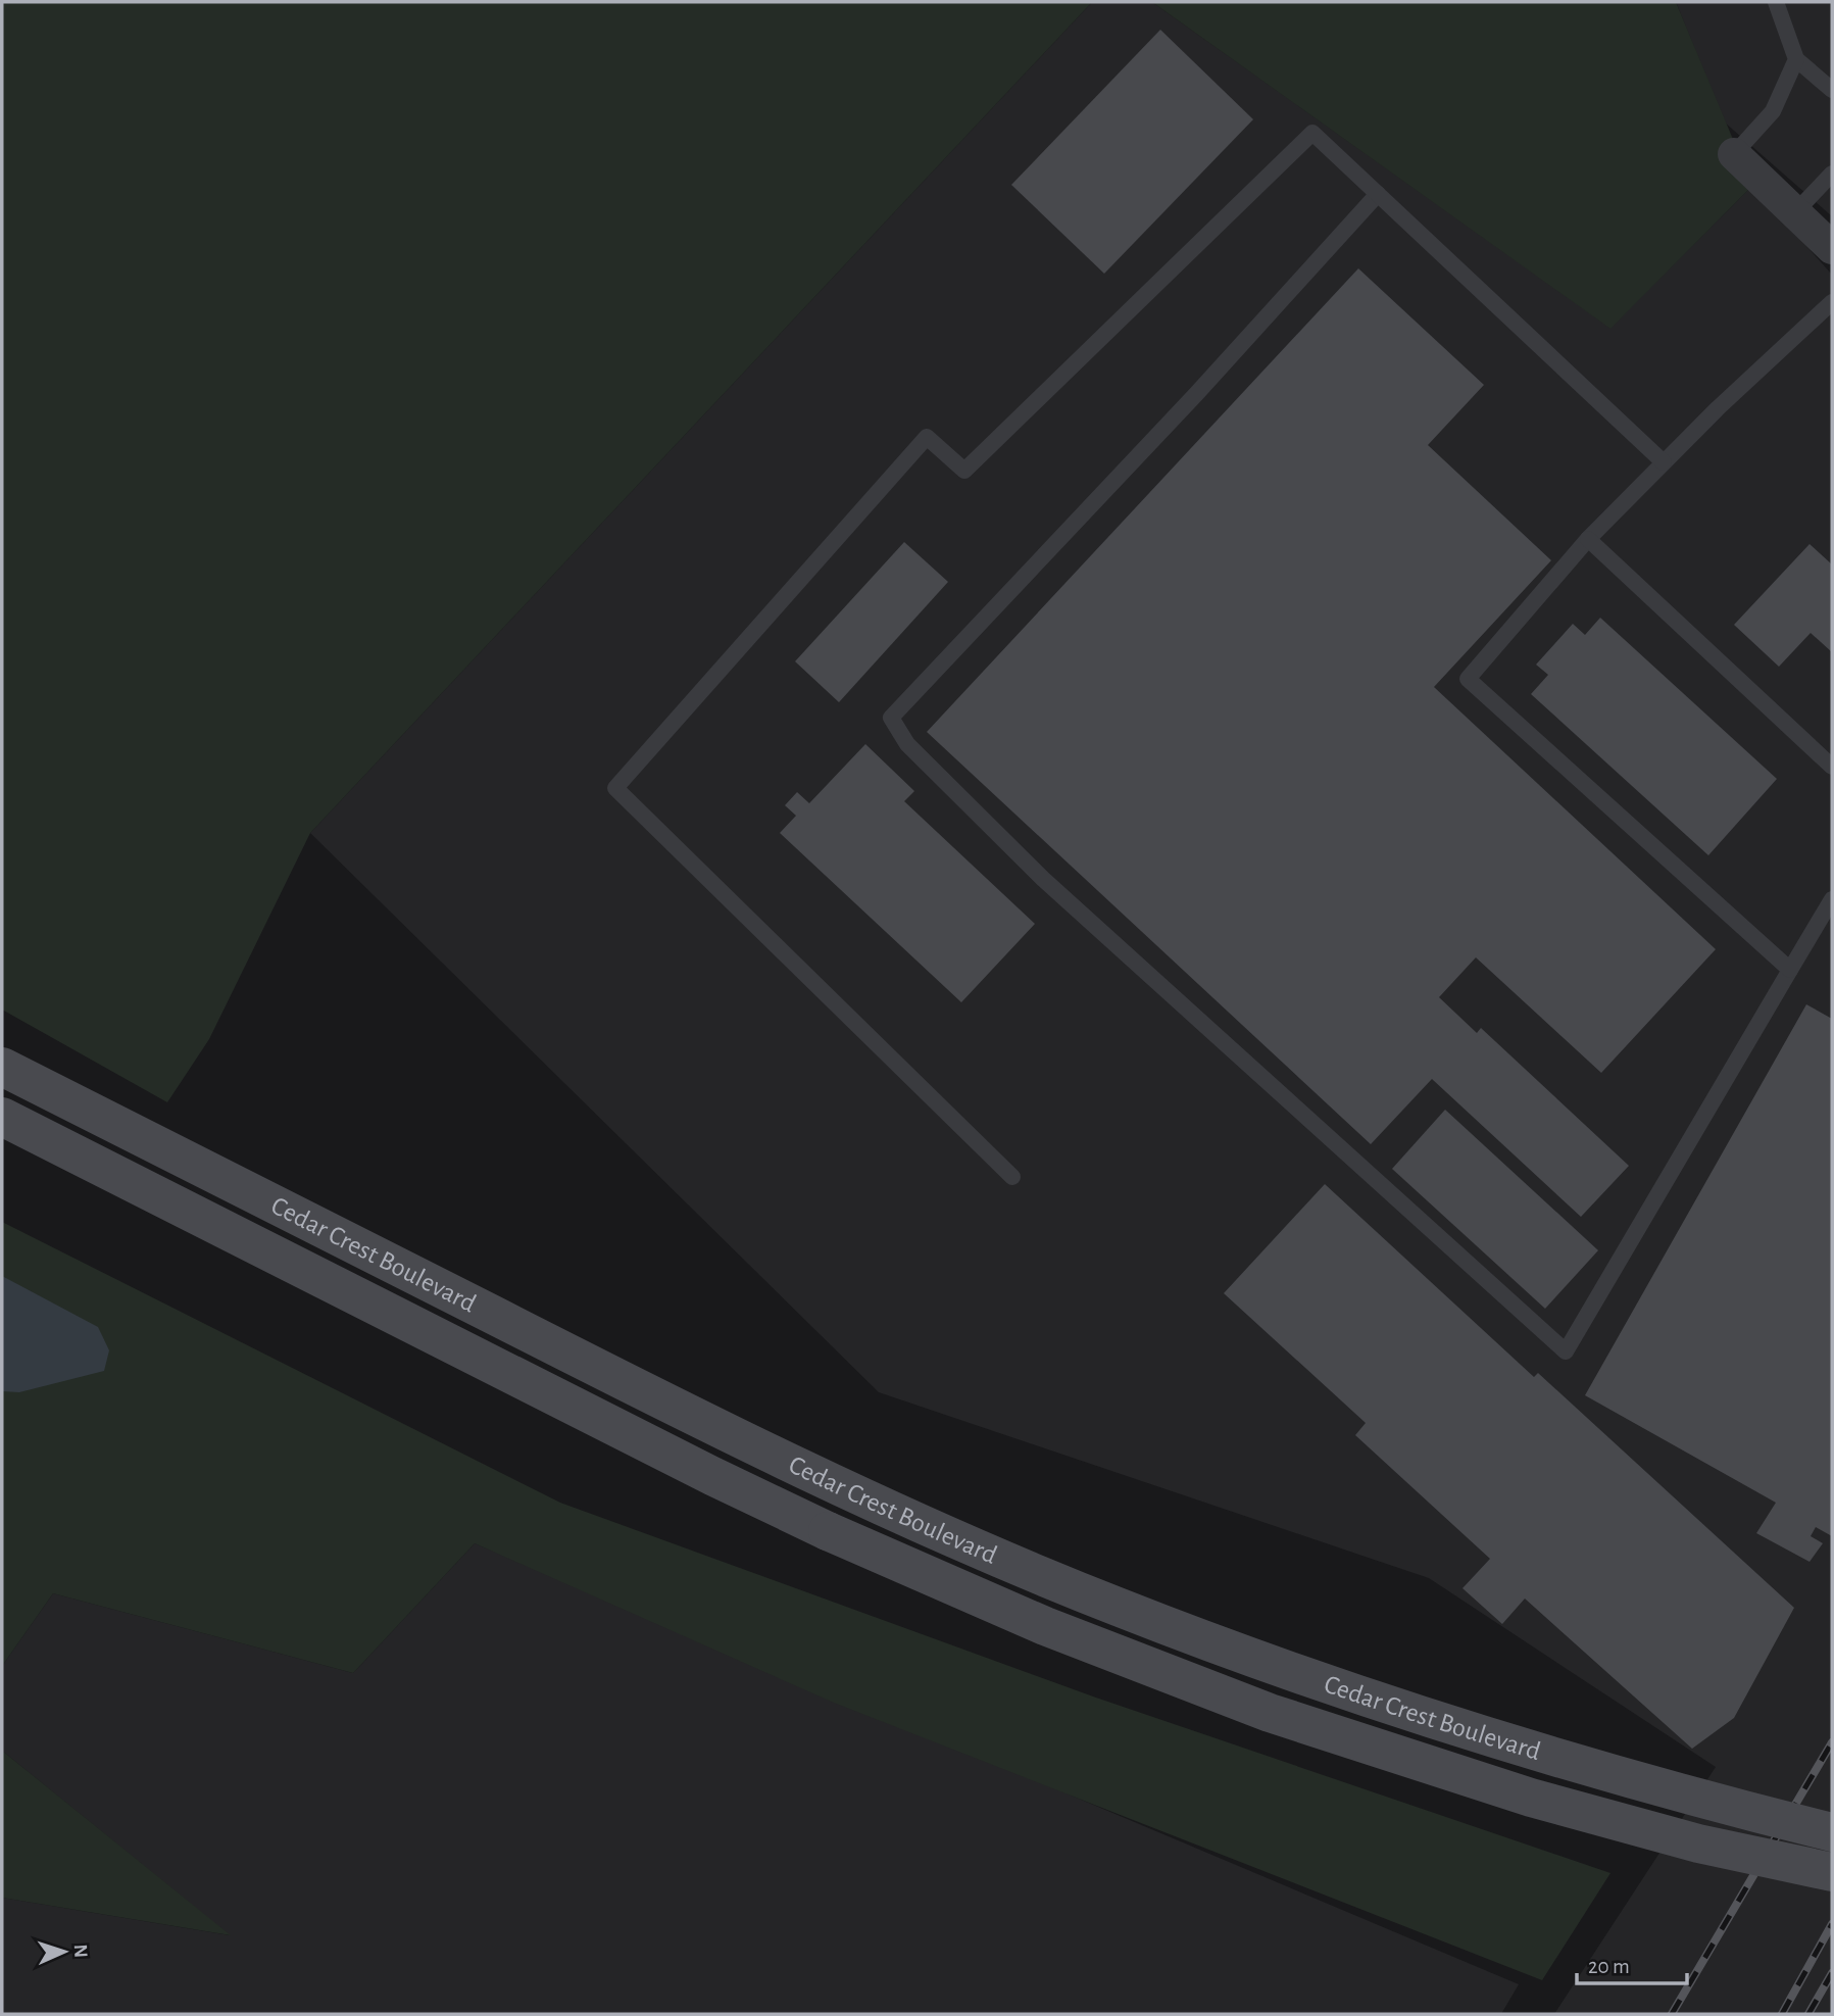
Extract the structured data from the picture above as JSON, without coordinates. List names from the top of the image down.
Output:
{
  "streets": {
    "main road": ["Cedar Crest Boulevard"]
  },
  "scale_bar": "20 m",
  "north": "right"
}
